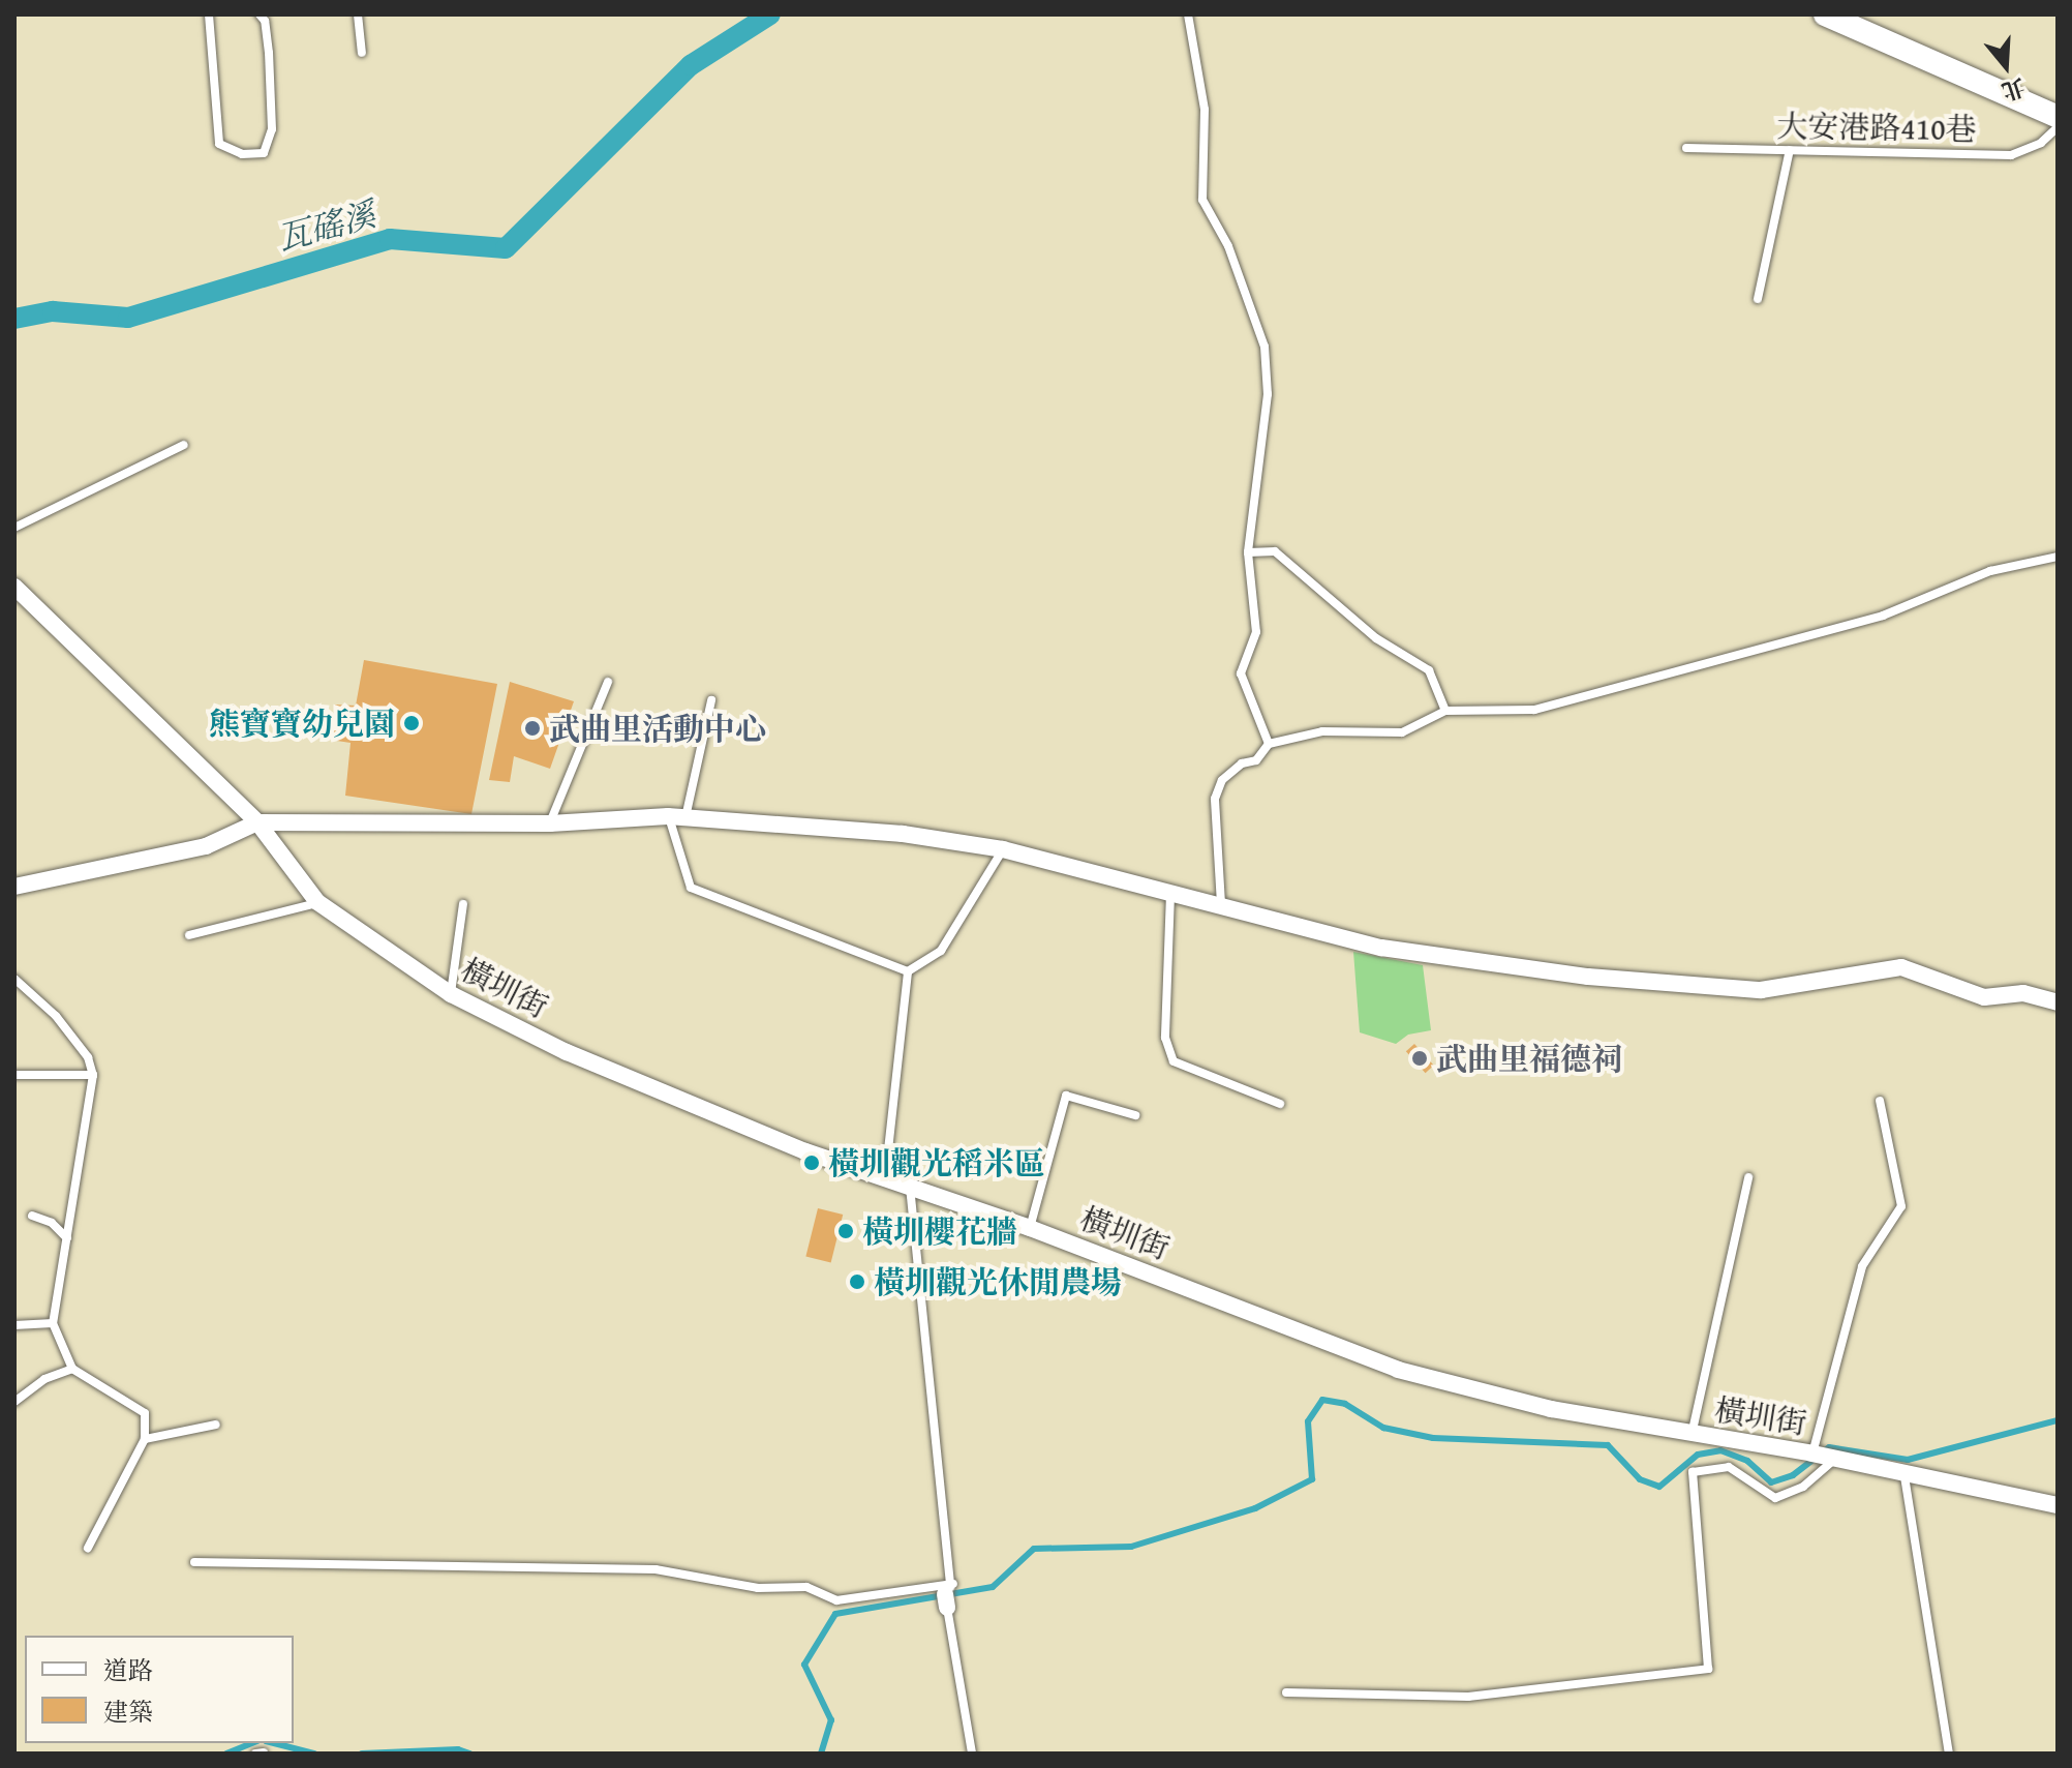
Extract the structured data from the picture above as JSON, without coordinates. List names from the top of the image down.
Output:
{
  "streets": {
    "street": ["橫圳街"],
    "lane": ["大安港路410巷"]
  },
  "water": ["瓦磘溪"],
  "places": [
    "熊寶寶幼兒園",
    "武曲里活動中心",
    "武曲里福德祠",
    "橫圳觀光稻米區",
    "橫圳櫻花牆",
    "橫圳觀光休閒農場"
  ],
  "legend": ["道路", "建築"],
  "north": "bottom"
}
